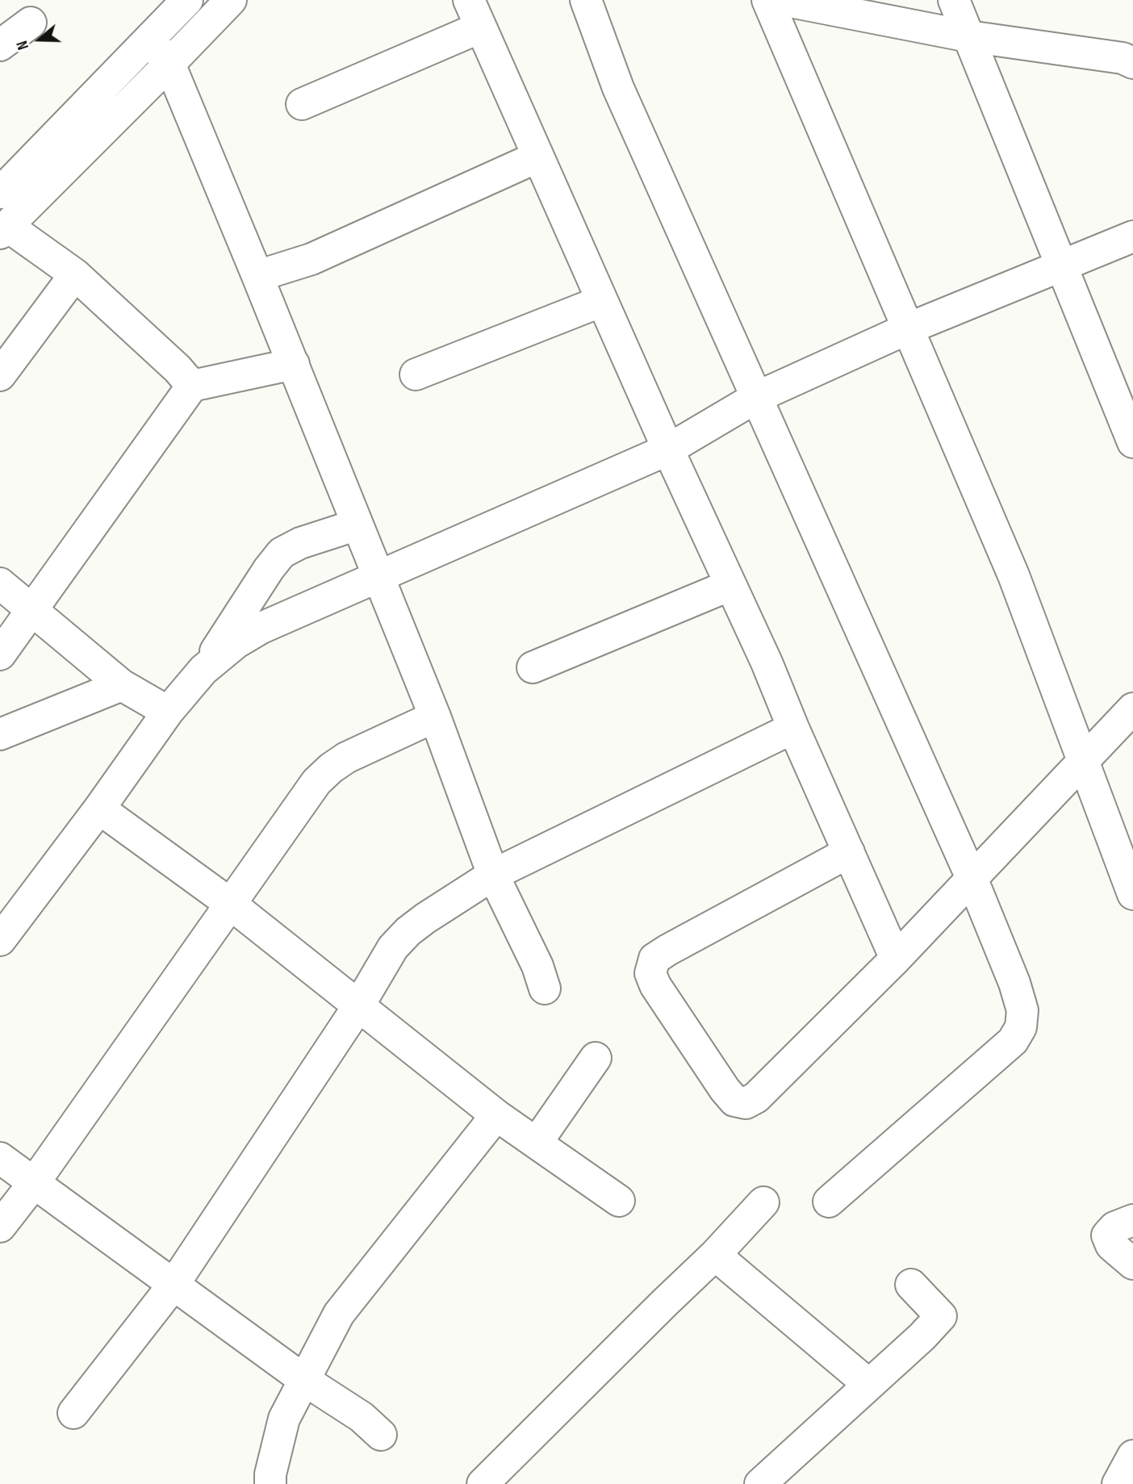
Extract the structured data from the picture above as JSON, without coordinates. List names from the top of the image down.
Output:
{
  "north": "left"
}
